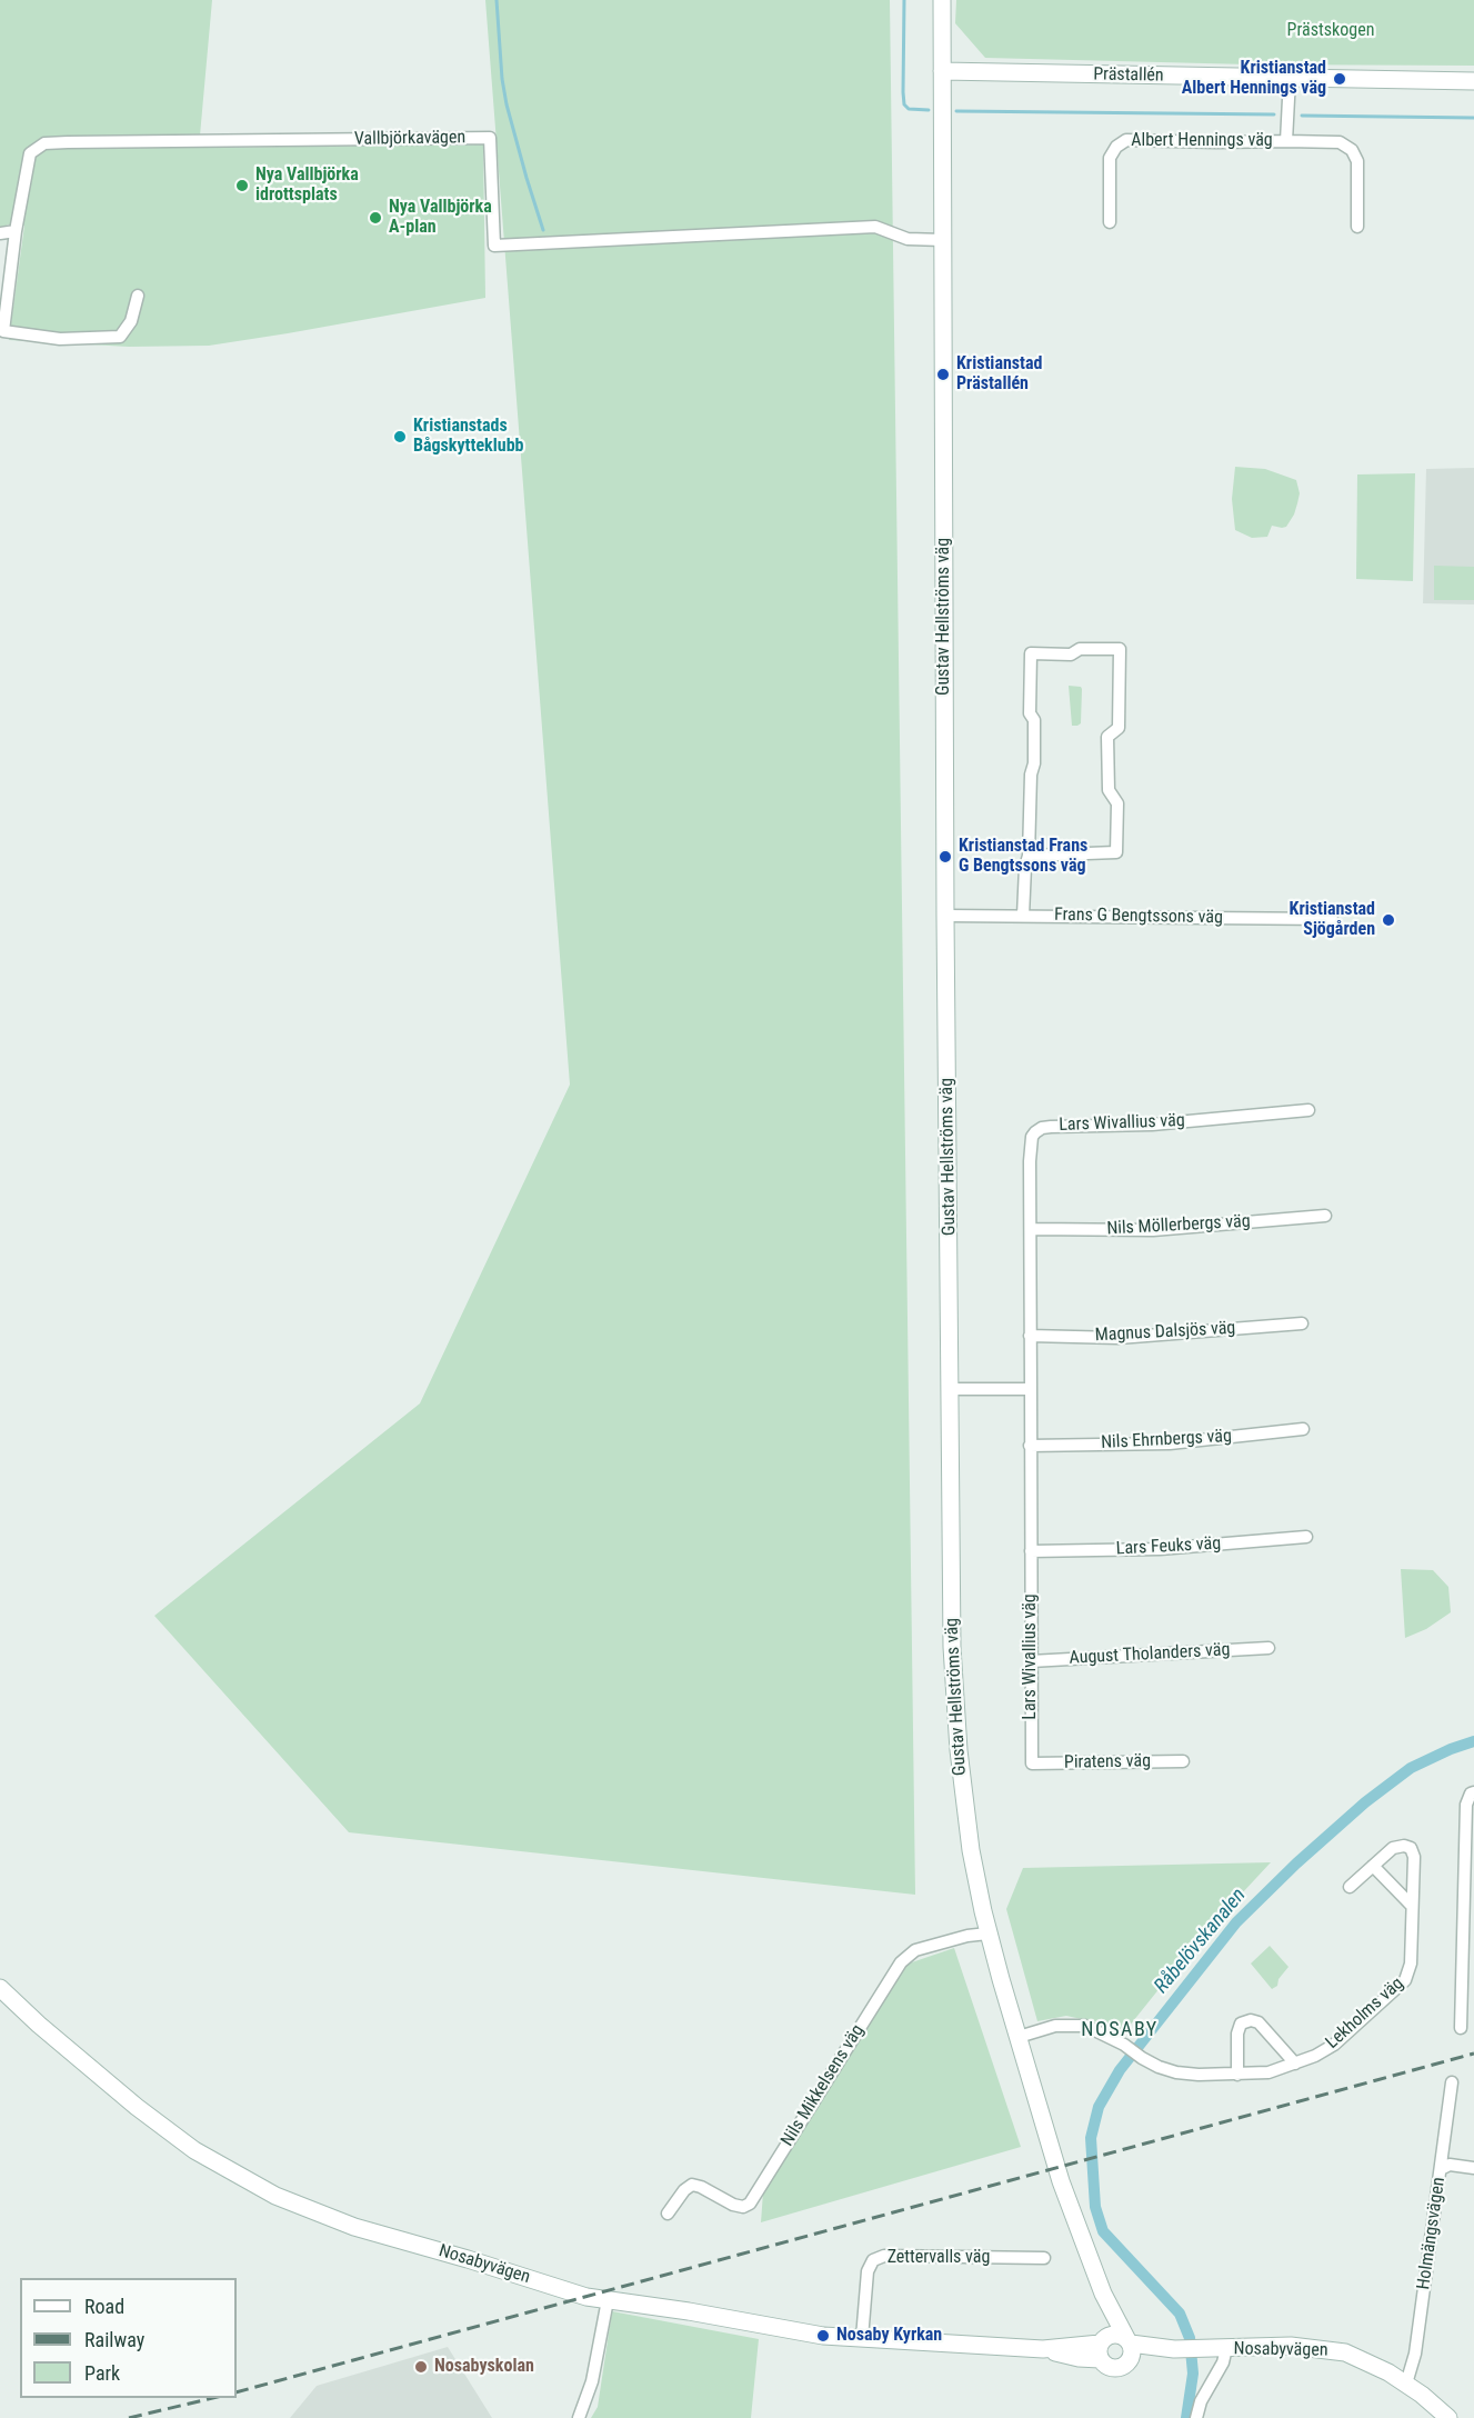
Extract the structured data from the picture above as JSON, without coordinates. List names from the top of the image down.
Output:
{
  "streets": {
    "street": [
      "Prästallén",
      "Vallbjörkavägen",
      "Albert Hennings väg",
      "Gustav Hellströms väg",
      "Frans G Bengtssons väg",
      "Lars Wivallius väg",
      "Nils Möllerbergs väg",
      "Magnus Dalsjös väg",
      "Nils Ehrnbergs väg",
      "Lars Feuks väg",
      "August Tholanders väg",
      "Piratens väg",
      "Lekholms väg",
      "Nils Mikkelsens väg",
      "Holmängsvägen",
      "Zettervalls väg",
      "Nosabyvägen"
    ]
  },
  "crossings": [
    ["Prästallén", "Albert Hennings väg"],
    ["Prästallén", "Gustav Hellströms väg"],
    ["Vallbjörkavägen", "Gustav Hellströms väg"],
    ["Gustav Hellströms väg", "Frans G Bengtssons väg"],
    ["Gustav Hellströms väg", "Lekholms väg"],
    ["Gustav Hellströms väg", "Nils Mikkelsens väg"],
    ["Gustav Hellströms väg", "Nosabyvägen"],
    ["Lars Wivallius väg", "Nils Möllerbergs väg"],
    ["Lars Wivallius väg", "Magnus Dalsjös väg"],
    ["Lars Wivallius väg", "Nils Ehrnbergs väg"],
    ["Lars Wivallius väg", "Lars Feuks väg"],
    ["Lars Wivallius väg", "August Tholanders väg"],
    ["Lars Wivallius väg", "Piratens väg"],
    ["Holmängsvägen", "Nosabyvägen"],
    ["Zettervalls väg", "Nosabyvägen"]
  ],
  "districts": ["NOSABY"],
  "water": ["Råbelövskanalen"],
  "parks": ["Prästskogen"],
  "places": [
    "Kristianstad Albert Hennings väg",
    "Nya Vallbjörka idrottsplats",
    "Nya Vallbjörka A-plan",
    "Kristianstad Prästallén",
    "Kristianstads Bågskytteklubb",
    "Kristianstad Frans G Bengtssons väg",
    "Kristianstad Sjögården",
    "Nosaby Kyrkan",
    "Nosabyskolan"
  ],
  "legend": ["Road", "Railway", "Park"]
}
